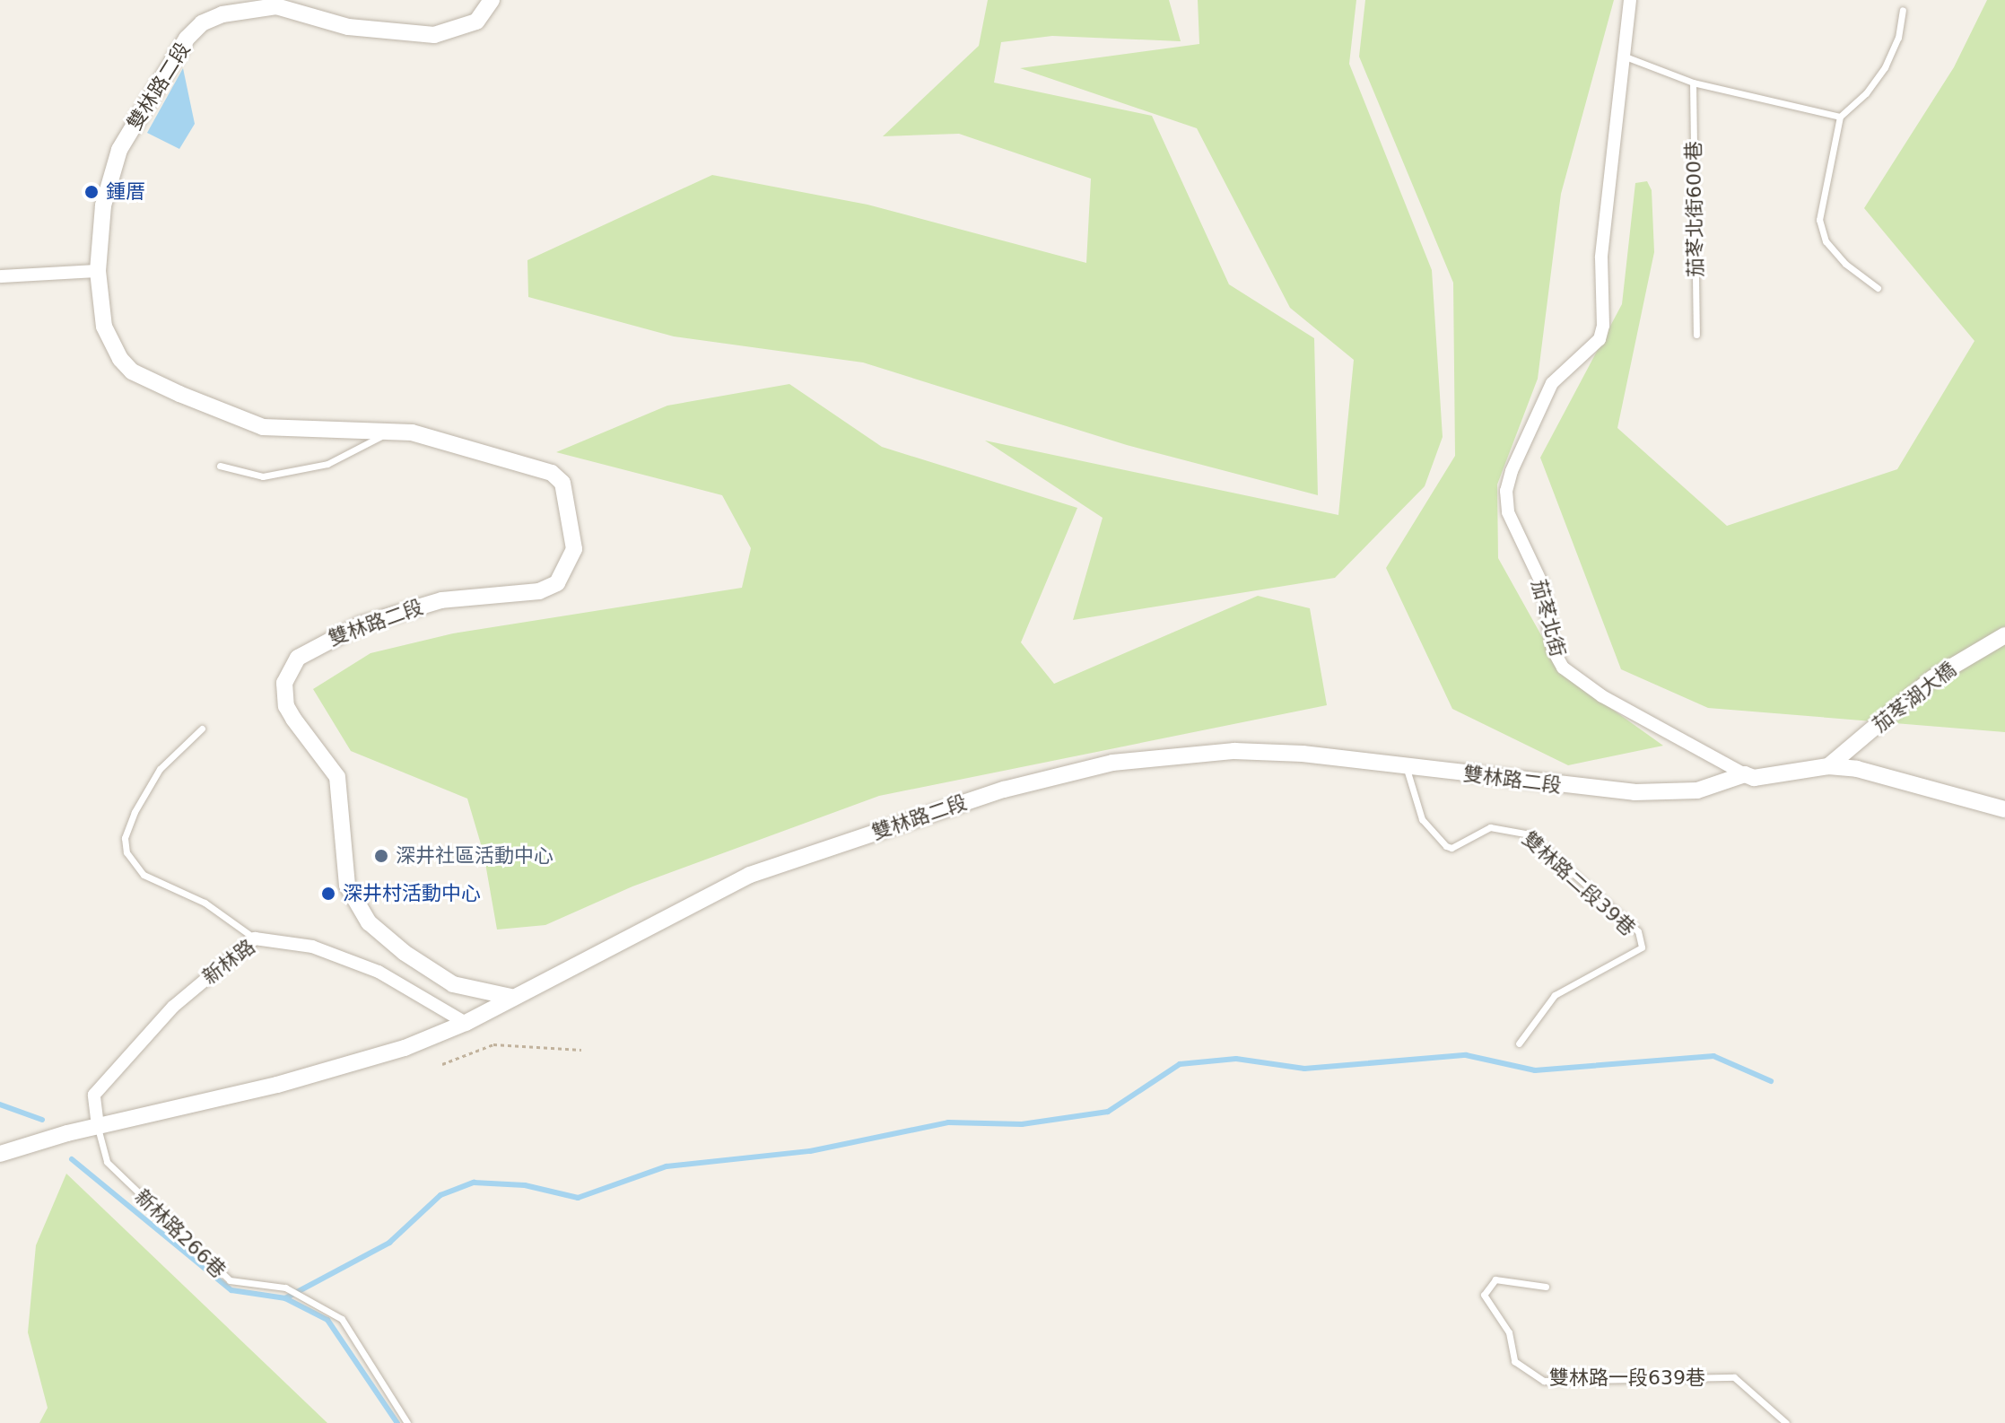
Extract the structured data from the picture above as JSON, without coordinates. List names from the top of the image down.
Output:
{
  "streets": {
    "street": [
      "雙林路二段",
      "茄苳北街",
      "茄苳湖大橋",
      "新林路"
    ],
    "lane": [
      "茄苳北街600巷",
      "雙林路二段39巷",
      "新林路266巷",
      "雙林路一段639巷"
    ]
  },
  "crossings": [
    ["雙林路二段", "茄苳北街"],
    ["雙林路二段", "雙林路二段39巷"],
    ["茄苳北街", "茄苳湖大橋"],
    ["新林路", "新林路266巷"]
  ],
  "places": ["鍾厝", "深井社區活動中心", "深井村活動中心"]
}
